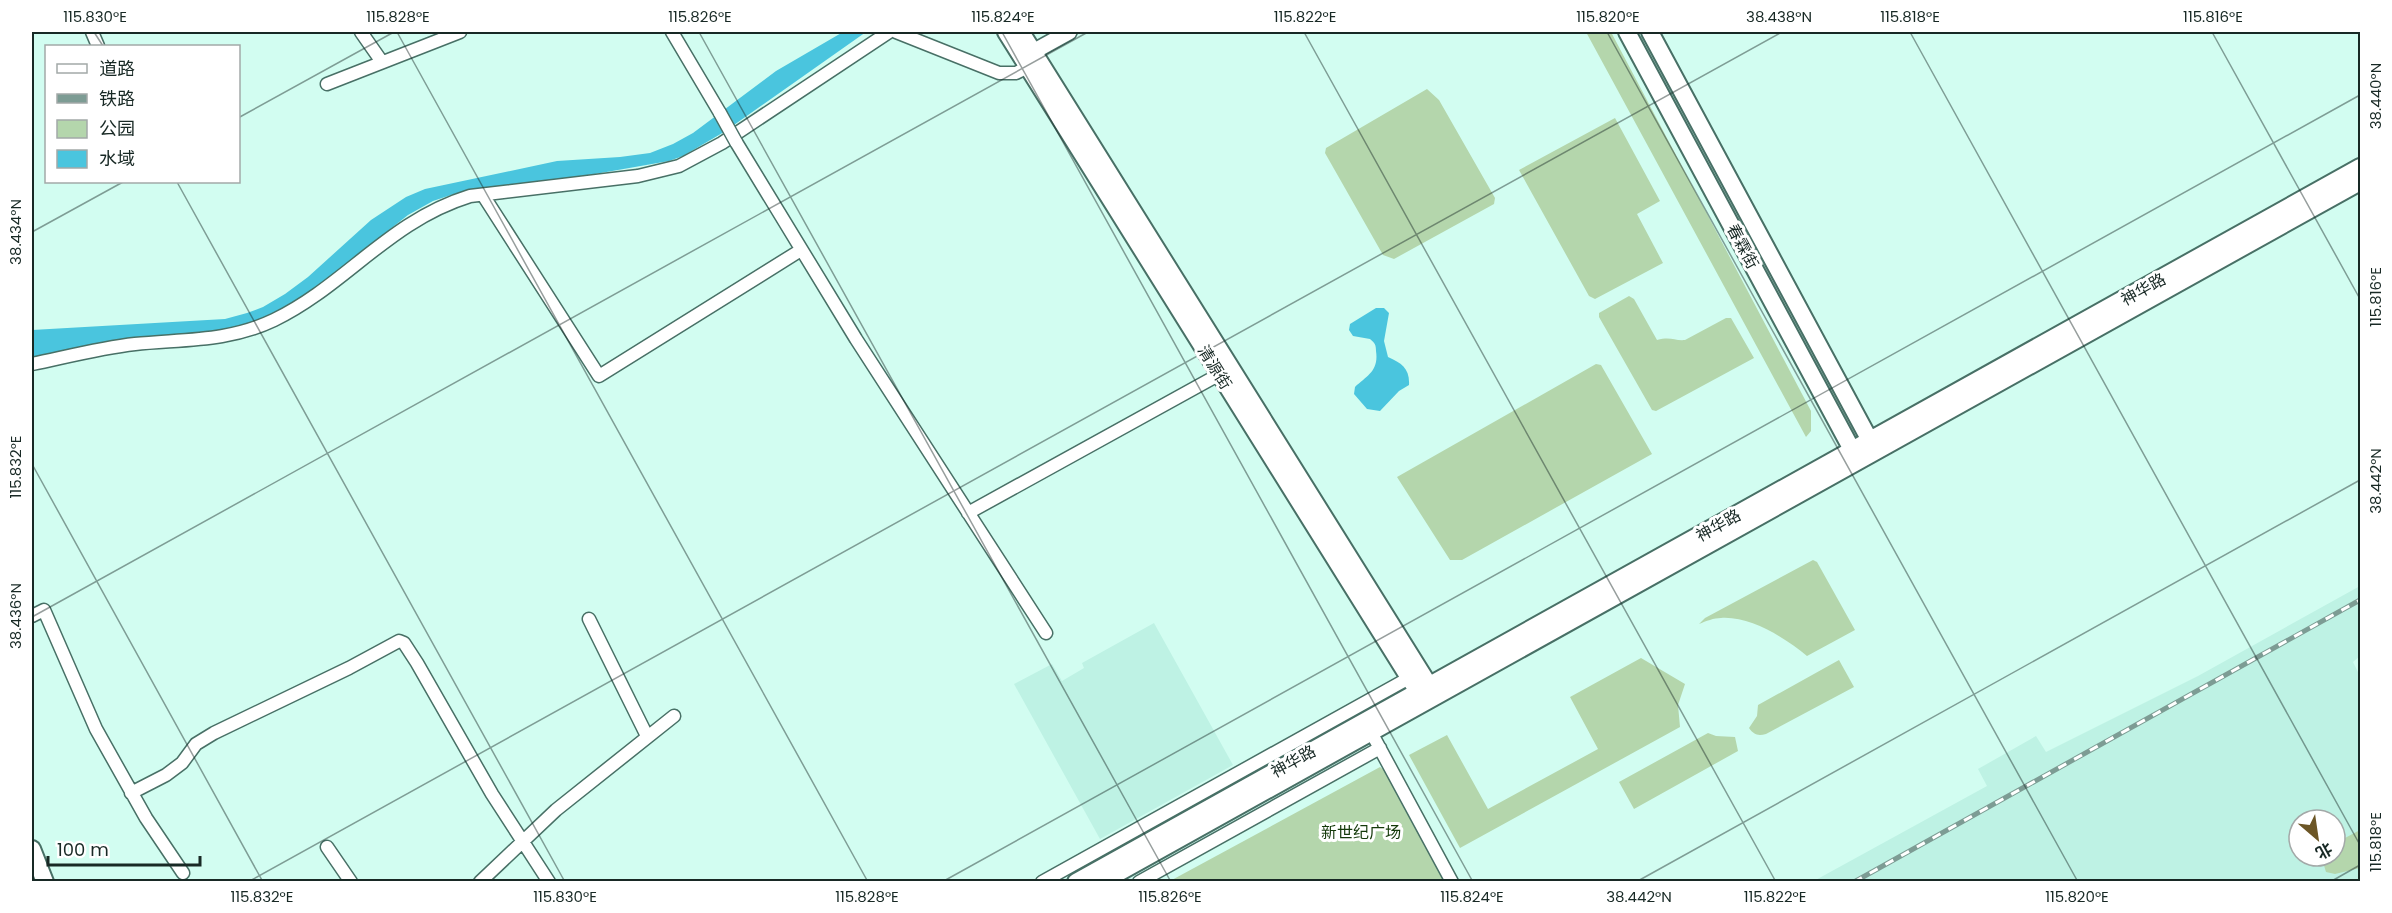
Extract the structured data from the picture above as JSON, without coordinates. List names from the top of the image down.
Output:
{
  "streets": {
    "main road": ["春霖街", "神华路", "清源街"]
  },
  "crossings": [
    ["春霖街", "神华路"],
    ["神华路", "清源街"]
  ],
  "parks": ["新世纪广场"],
  "legend": [
    "道路",
    "铁路",
    "公园",
    "水域"
  ],
  "scale_bar": "100 m",
  "north": "bottom right",
  "coordinates": [
    "115.830°E",
    "115.828°E",
    "115.826°E",
    "115.824°E",
    "115.822°E",
    "115.820°E",
    "38.438°N",
    "115.818°E",
    "115.816°E",
    "38.440°N",
    "38.434°N",
    "115.832°E",
    "38.442°N",
    "38.436°N"
  ]
}
